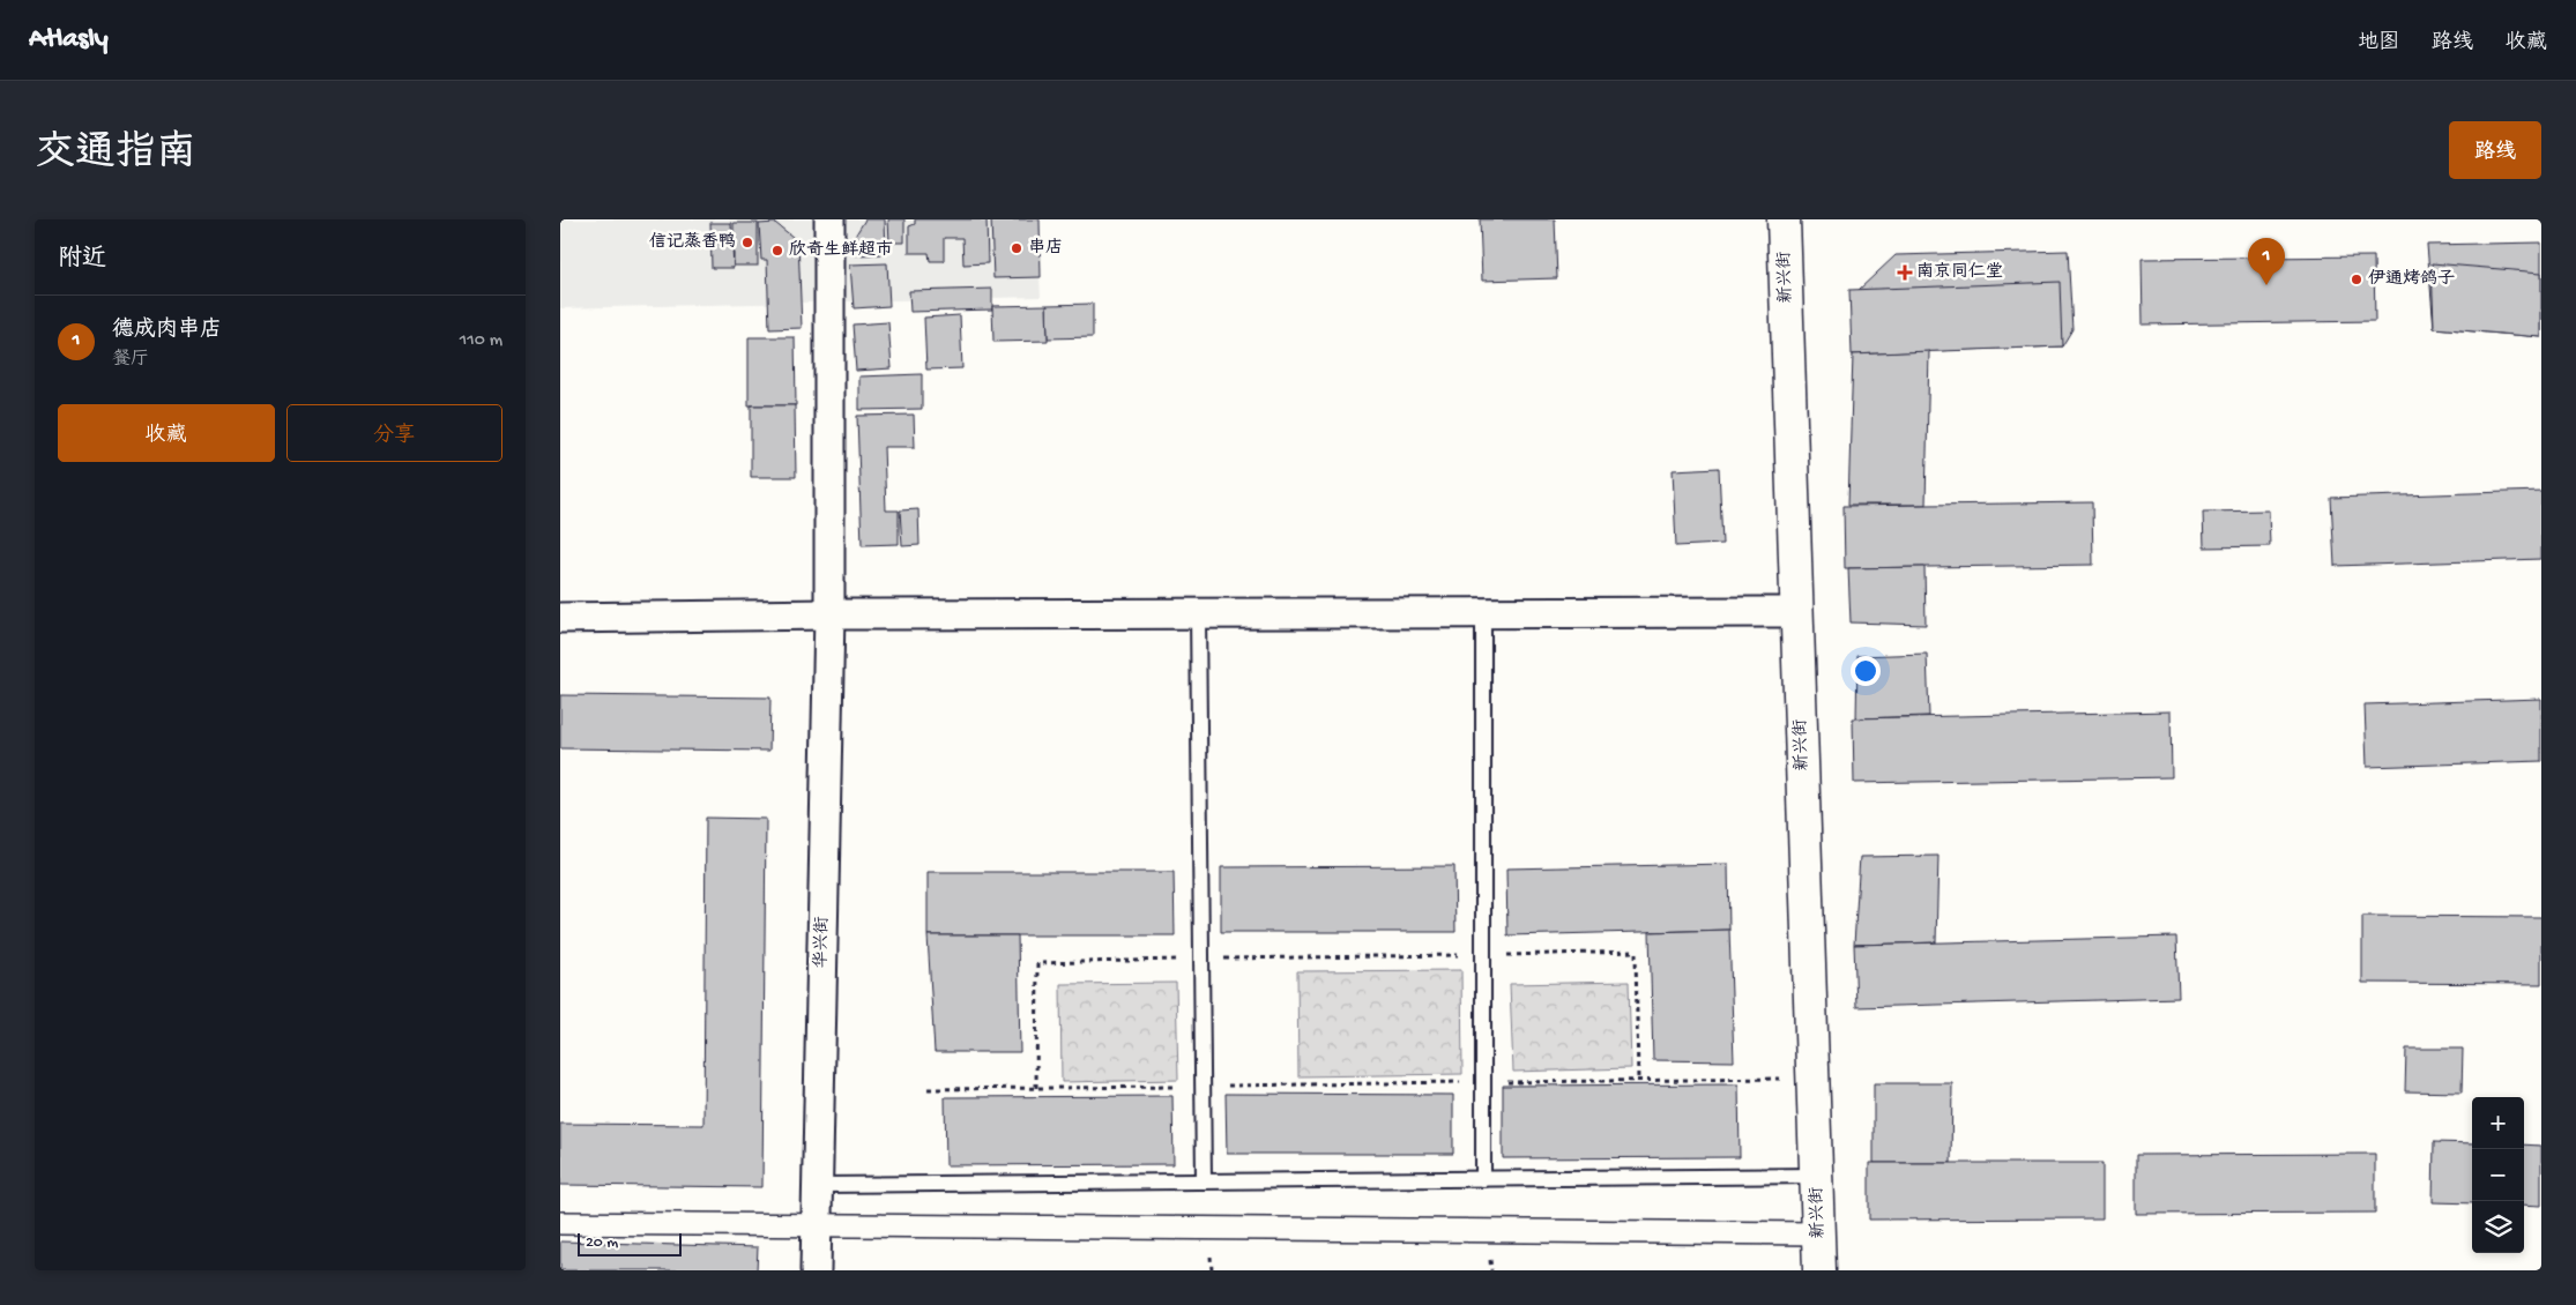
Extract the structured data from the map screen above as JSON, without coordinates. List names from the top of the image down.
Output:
{
  "streets": {
    "street": ["新兴街", "华兴街"]
  },
  "places": {
    "other": [
      "信记蒸香鸭",
      "串店",
      "欣奇生鲜超市",
      "伊通烤鸽子"
    ],
    "health": ["南京同仁堂"]
  },
  "scale_bar": "20 m",
  "page": {
    "header": "Atlasly",
    "nav": ["地图", "路线", "收藏"],
    "title": "交通指南",
    "buttons": [
      "路线",
      ["收藏", "分享"]
    ],
    "heading": "附近",
    "pins": "1",
    "list": [
      {
        "mark": "1",
        "name": "德成肉串店",
        "note": "餐厅",
        "value": "110 m"
      }
    ],
    "map_buttons": ["+", "−"],
    "scale": "20 m"
  }
}
